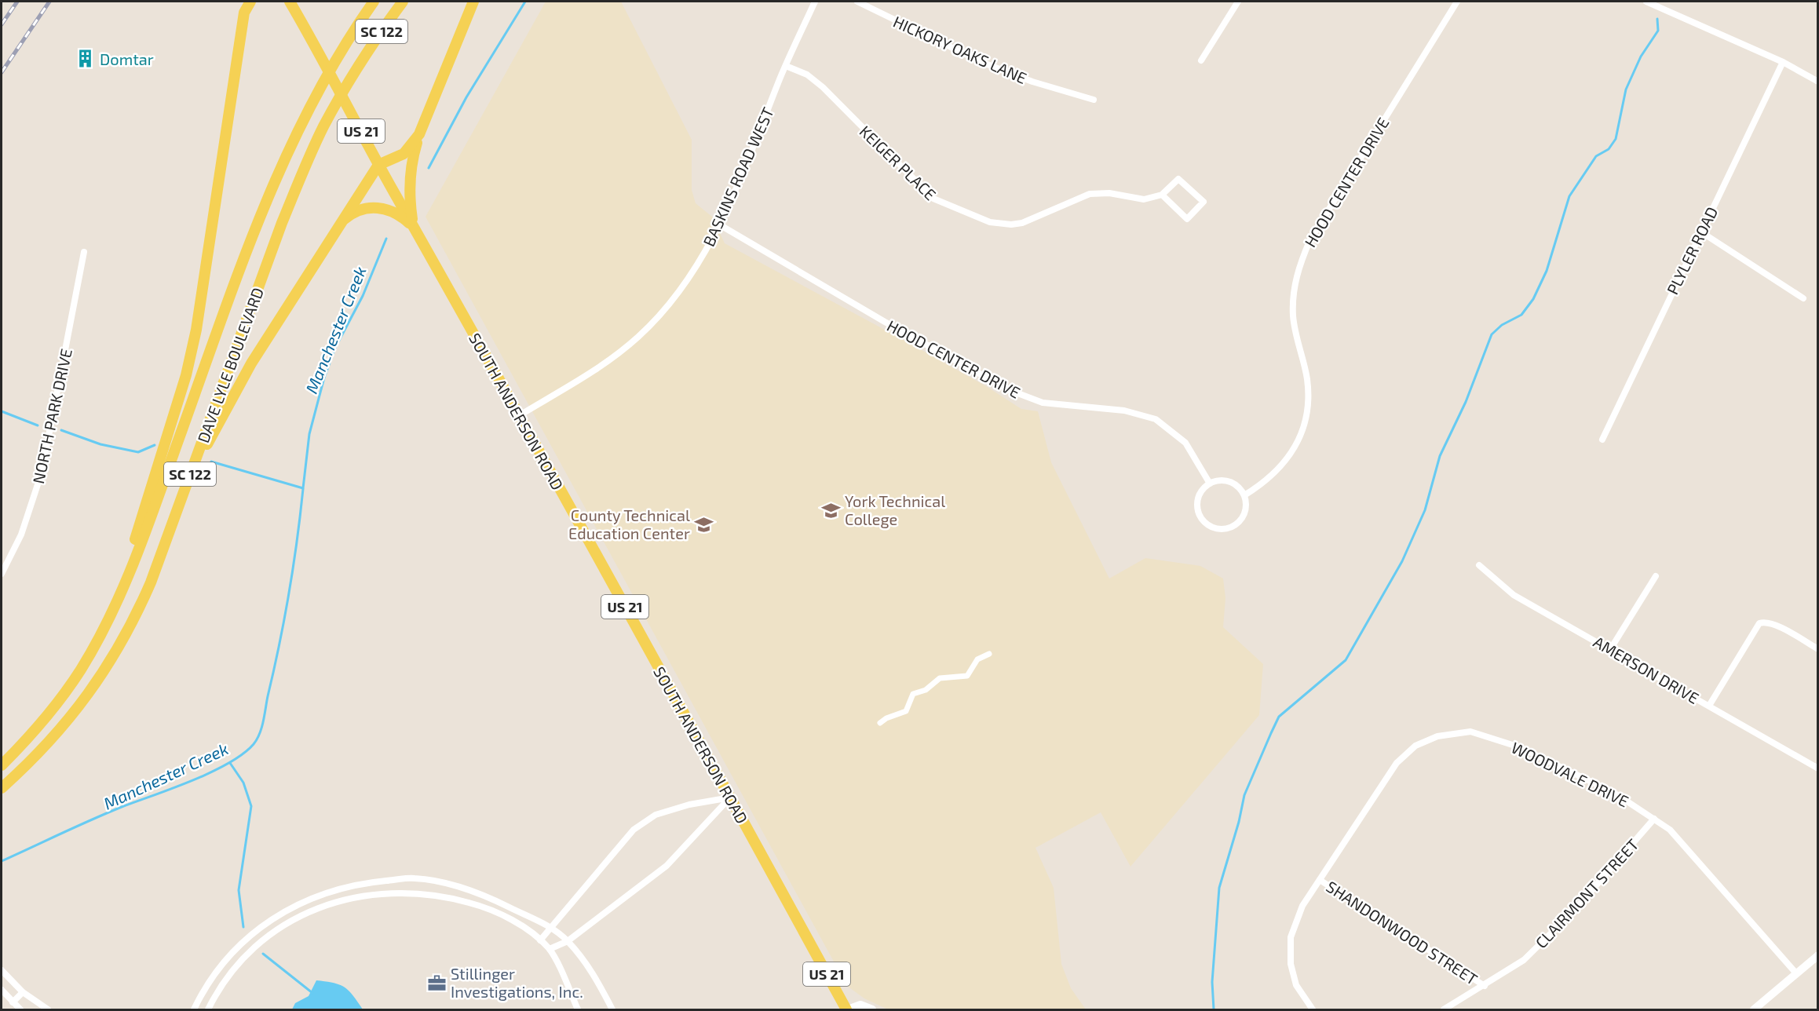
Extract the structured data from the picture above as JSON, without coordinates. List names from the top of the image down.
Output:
{
  "streets": {
    "main road": [
      "SC 122",
      "US 21",
      "DAVE LYLE BOULEVARD",
      "SOUTH ANDERSON ROAD"
    ],
    "street": [
      "HICKORY OAKS LANE",
      "KEIGER PLACE",
      "BASKINS ROAD WEST",
      "HOOD CENTER DRIVE",
      "PLYLER ROAD",
      "NORTH PARK DRIVE",
      "AMERSON DRIVE",
      "WOODVALE DRIVE",
      "CLAIRMONT STREET",
      "SHANDONWOOD STREET"
    ]
  },
  "crossings": [
    ["KEIGER PLACE", "BASKINS ROAD WEST"],
    ["BASKINS ROAD WEST", "HOOD CENTER DRIVE"],
    ["BASKINS ROAD WEST", "SOUTH ANDERSON ROAD"],
    ["WOODVALE DRIVE", "CLAIRMONT STREET"],
    ["WOODVALE DRIVE", "SHANDONWOOD STREET"],
    ["CLAIRMONT STREET", "SHANDONWOOD STREET"]
  ],
  "water": ["Manchester Creek"],
  "places": {
    "building": ["Domtar"],
    "school or university": ["York Technical College", "County Technical Education Center"],
    "office": ["Stillinger Investigations, Inc."]
  }
}
